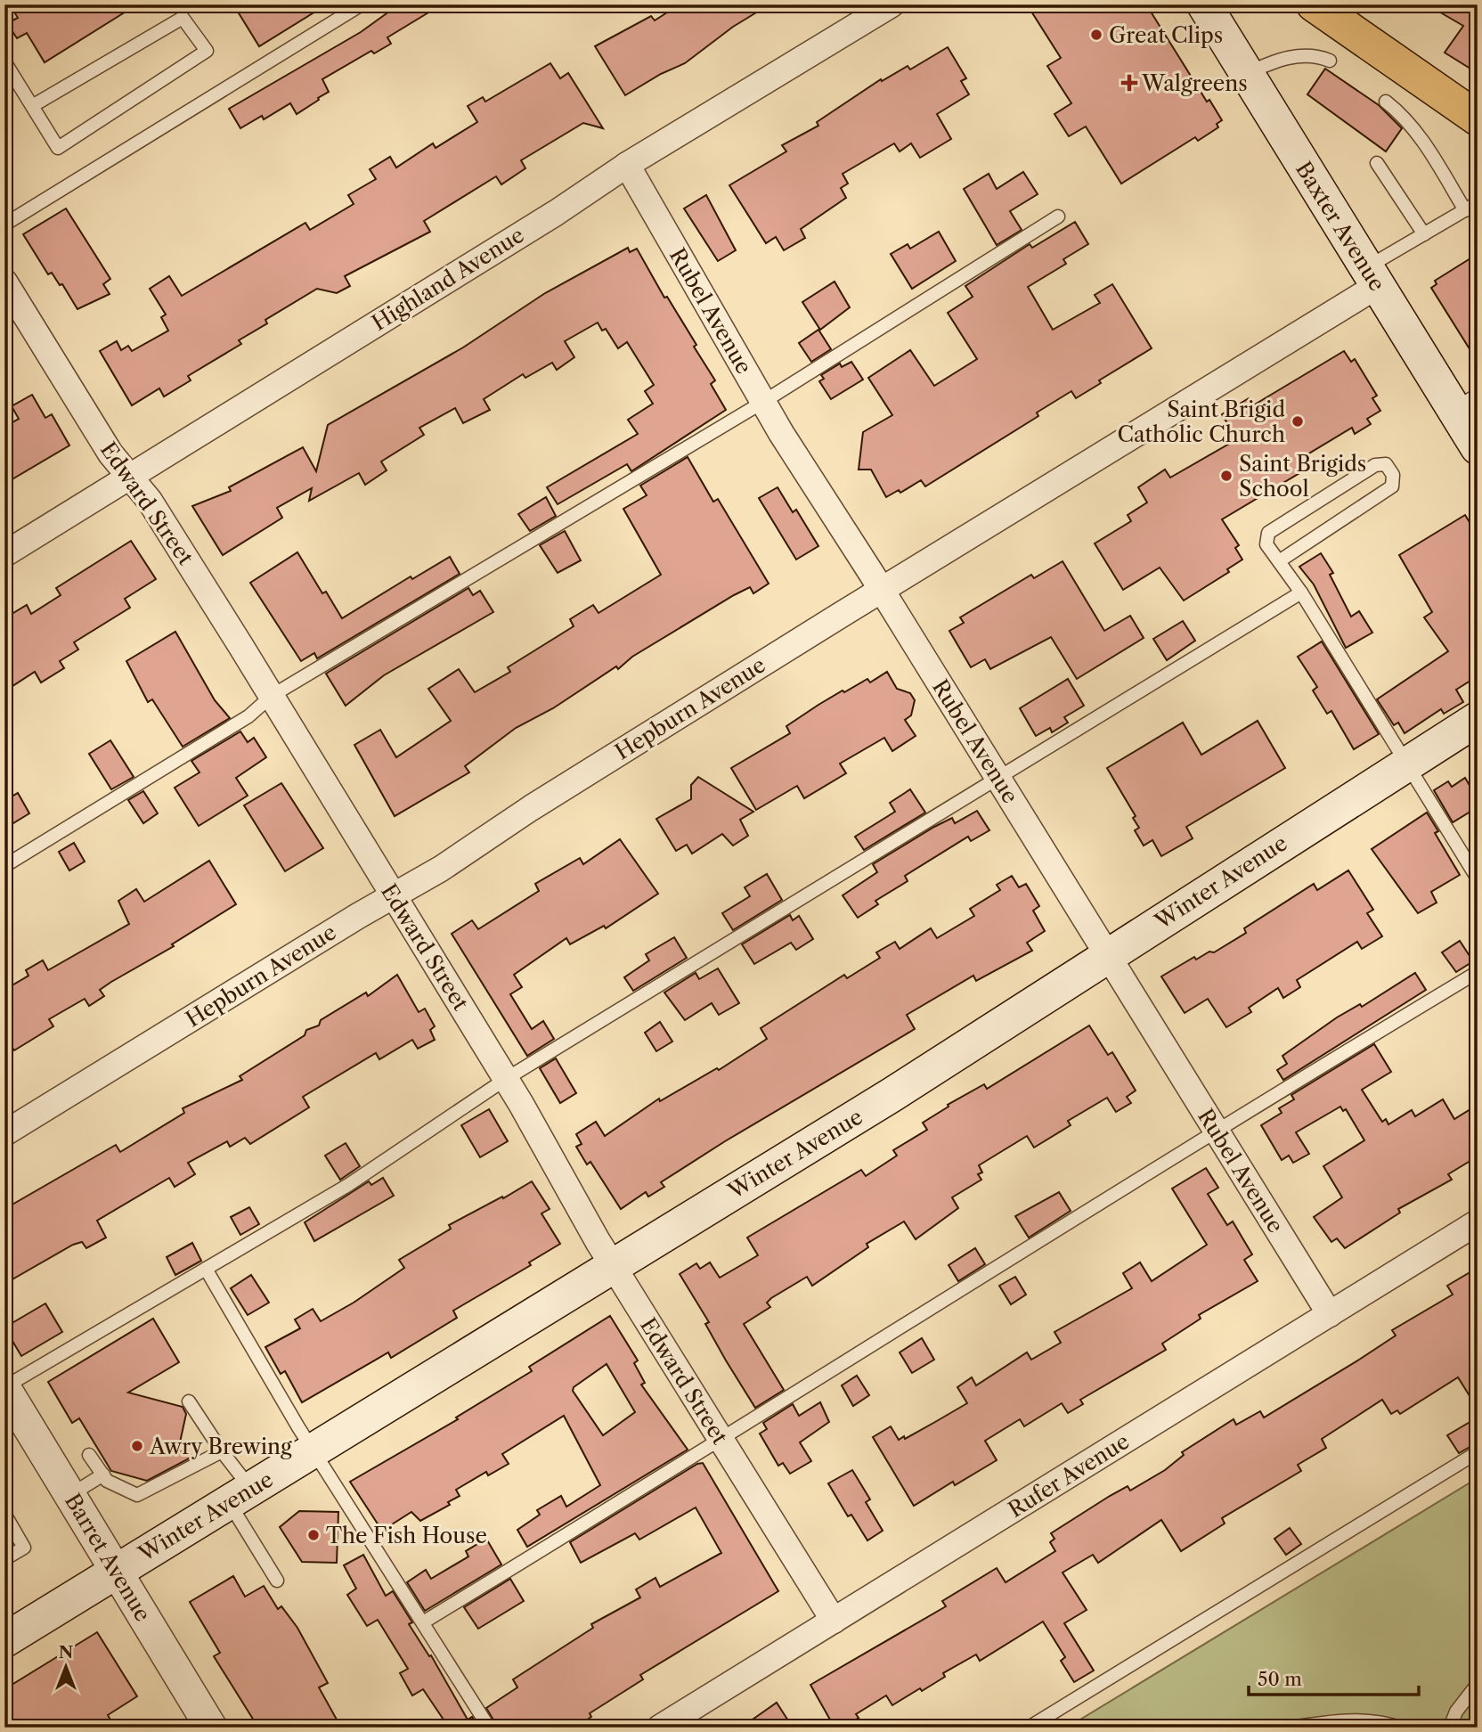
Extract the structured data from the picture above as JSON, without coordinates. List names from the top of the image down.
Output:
{
  "streets": {
    "main road": ["Baxter Avenue", "Winter Avenue"],
    "street": [
      "Highland Avenue",
      "Rubel Avenue",
      "Edward Street",
      "Hepburn Avenue",
      "Rufer Avenue",
      "Barret Avenue"
    ]
  },
  "crossings": [
    ["Baxter Avenue", "Hepburn Avenue"],
    ["Highland Avenue", "Rubel Avenue"],
    ["Highland Avenue", "Edward Street"],
    ["Rubel Avenue", "Hepburn Avenue"],
    ["Rubel Avenue", "Winter Avenue"],
    ["Rubel Avenue", "Rufer Avenue"],
    ["Edward Street", "Hepburn Avenue"],
    ["Edward Street", "Winter Avenue"],
    ["Edward Street", "Rufer Avenue"],
    ["Winter Avenue", "Barret Avenue"]
  ],
  "places": {
    "other": [
      "Great Clips",
      "Saint Brigid Catholic Church",
      "Saint Brigids School",
      "Awry Brewing",
      "The Fish House"
    ],
    "health": ["Walgreens"]
  },
  "scale_bar": "50 m",
  "north": "top"
}
